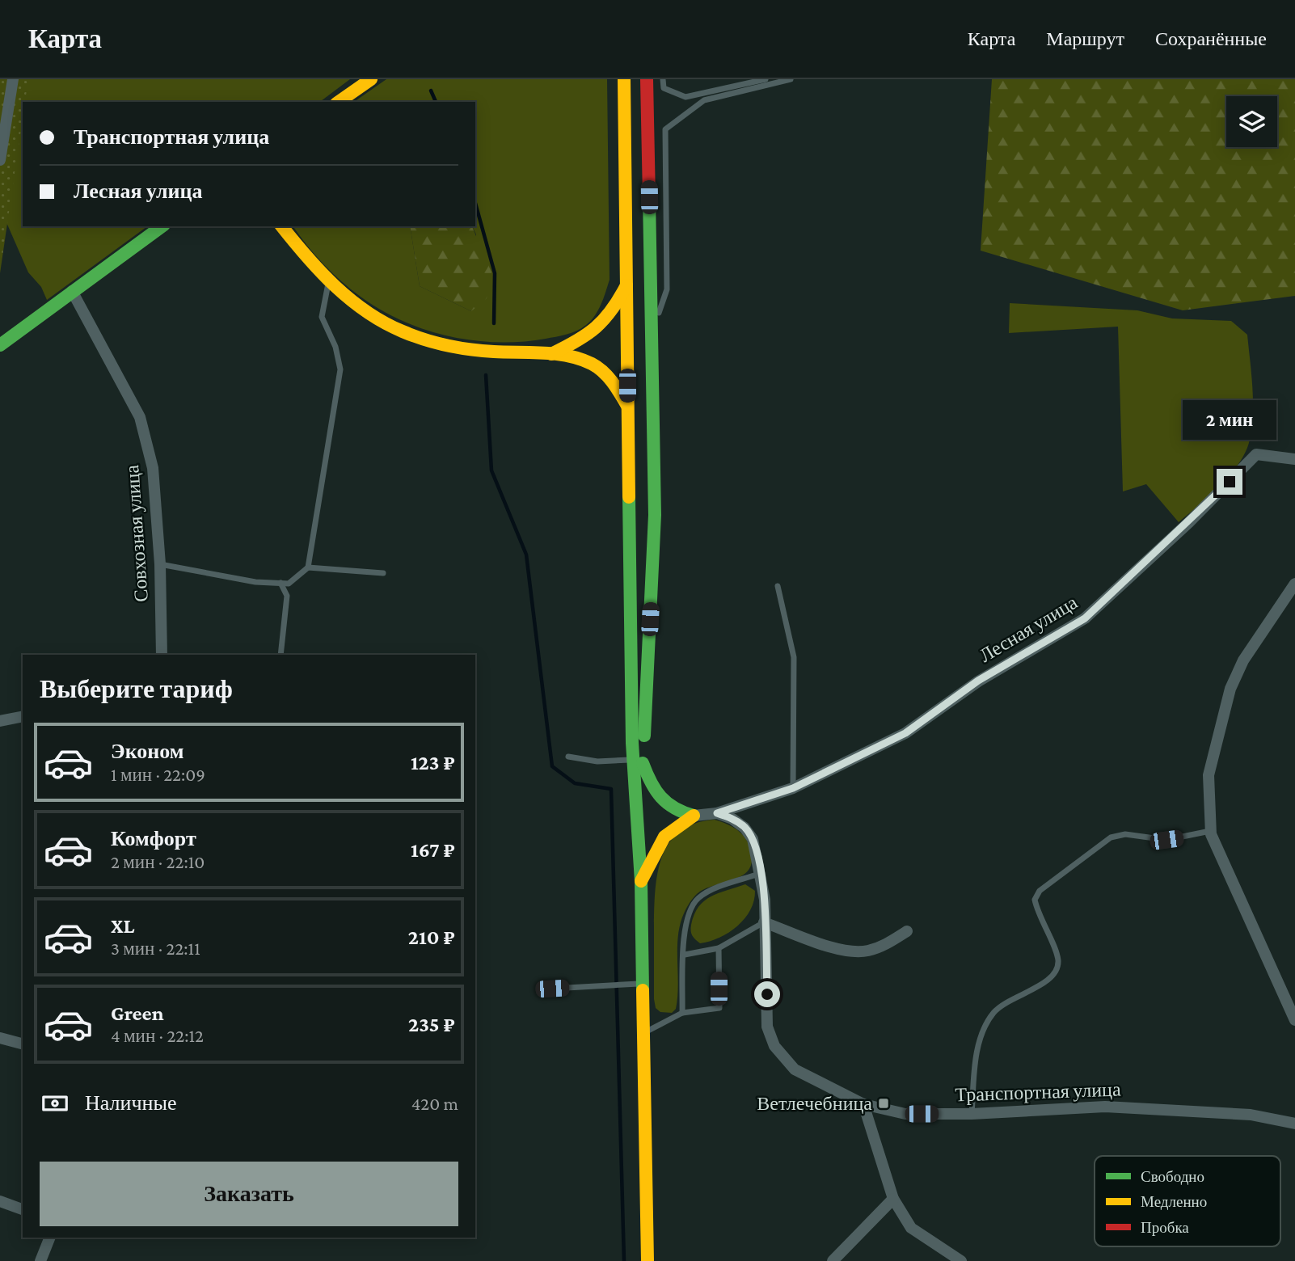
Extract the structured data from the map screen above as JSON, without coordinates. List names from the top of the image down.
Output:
{
  "streets": {
    "street": ["Совхозная улица", "Лесная улица", "Транспортная улица"]
  },
  "crossings": [
    ["Лесная улица", "Транспортная улица"]
  ],
  "places": {
    "transit": ["Ветлечебница"]
  },
  "legend": ["Свободно", "Медленно", "Пробка"],
  "page": {
    "header": "Карта",
    "nav": ["Карта", "Маршрут", "Сохранённые"],
    "banner": ["Транспортная улица", "Лесная улица"],
    "bubble": "2 мин",
    "heading": "Выберите тариф",
    "list": [
      {
        "name": "Эконом",
        "note": "1 мин · 22:09",
        "value": "123 ₽"
      },
      {
        "name": "Комфорт",
        "note": "2 мин · 22:10",
        "value": "167 ₽"
      },
      {
        "name": "XL",
        "note": "3 мин · 22:11",
        "value": "210 ₽"
      },
      {
        "name": "Green",
        "note": "4 мин · 22:12",
        "value": "235 ₽"
      }
    ],
    "pay": ["Наличные", "420 m"],
    "buttons": "Заказать"
  }
}
